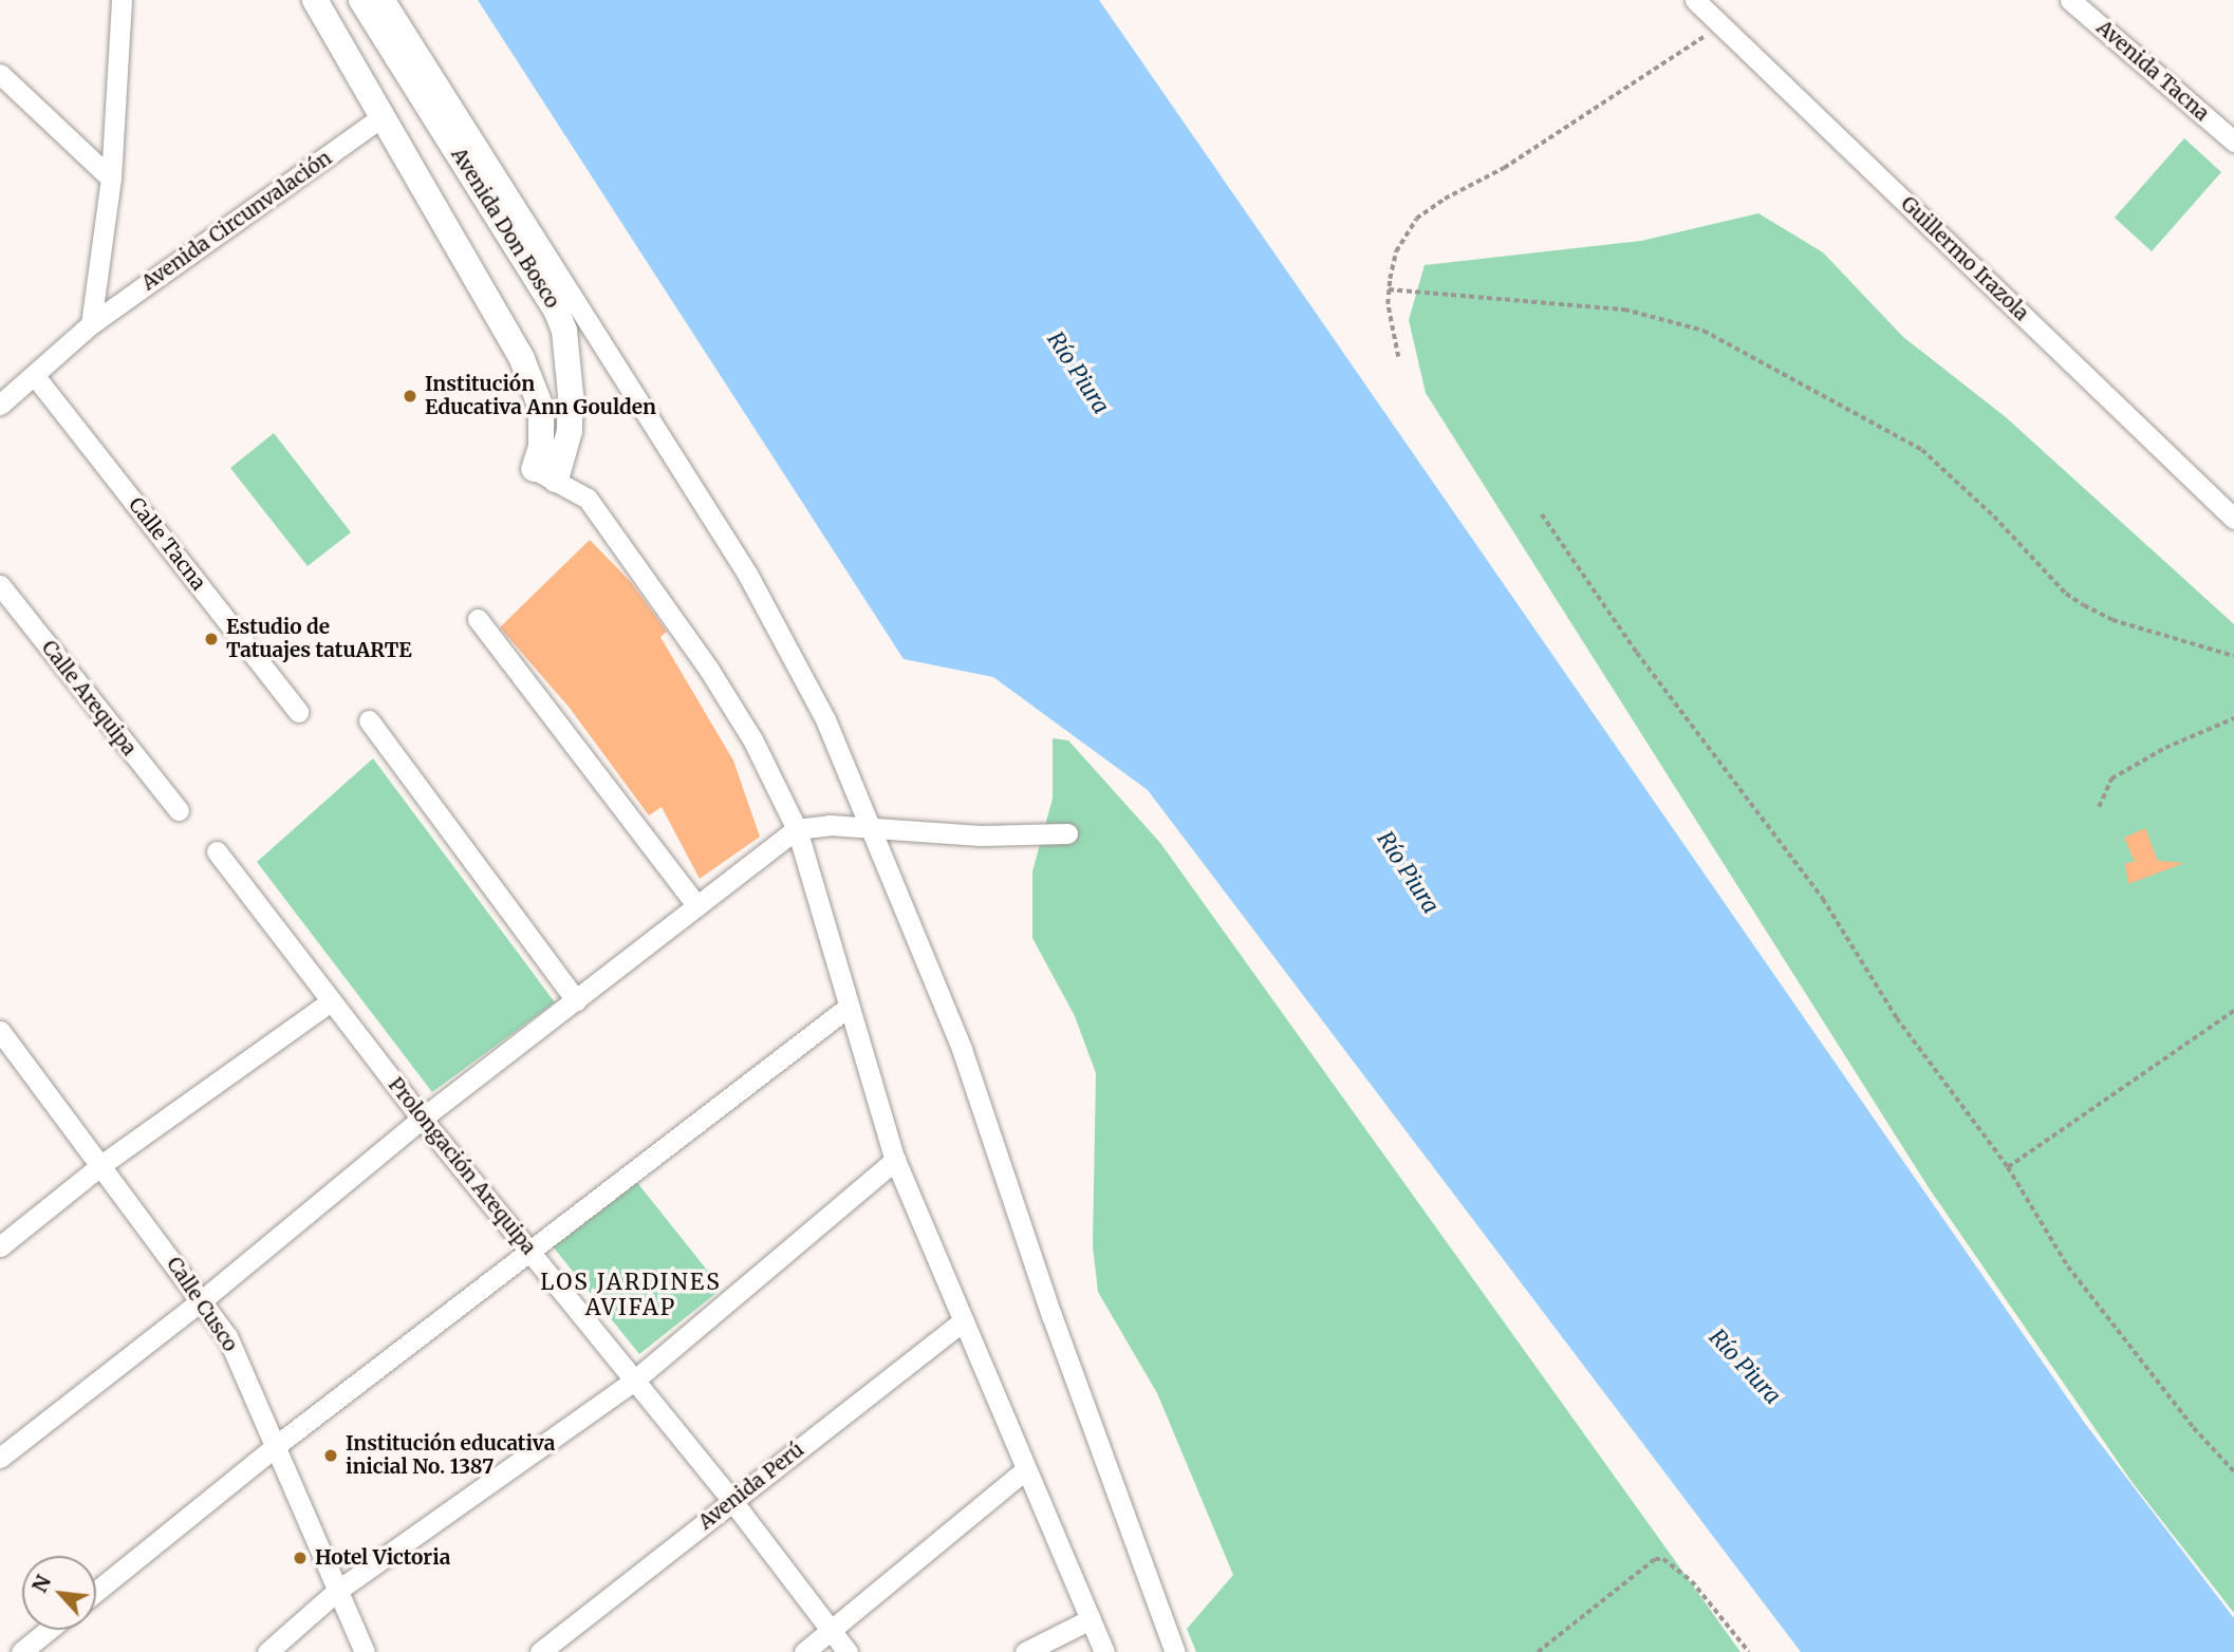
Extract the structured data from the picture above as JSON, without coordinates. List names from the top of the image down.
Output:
{
  "streets": {
    "main road": ["Avenida Don Bosco"],
    "street": [
      "Avenida Tacna",
      "Avenida Circunvalación",
      "Guillermo Irazola",
      "Calle Tacna",
      "Calle Arequipa",
      "Prolongación Arequipa",
      "Calle Cusco",
      "Avenida Perú"
    ]
  },
  "crossings": [
    ["Avenida Circunvalación", "Calle Tacna"],
    ["Prolongación Arequipa", "Avenida Perú"]
  ],
  "districts": ["LOS JARDINES AVIFAP"],
  "water": ["Río Piura"],
  "places": [
    "Institución Educativa Ann Goulden",
    "Estudio de Tatuajes tatuARTE",
    "Institución educativa inicial No. 1387",
    "Hotel Victoria"
  ],
  "north": "top left"
}
